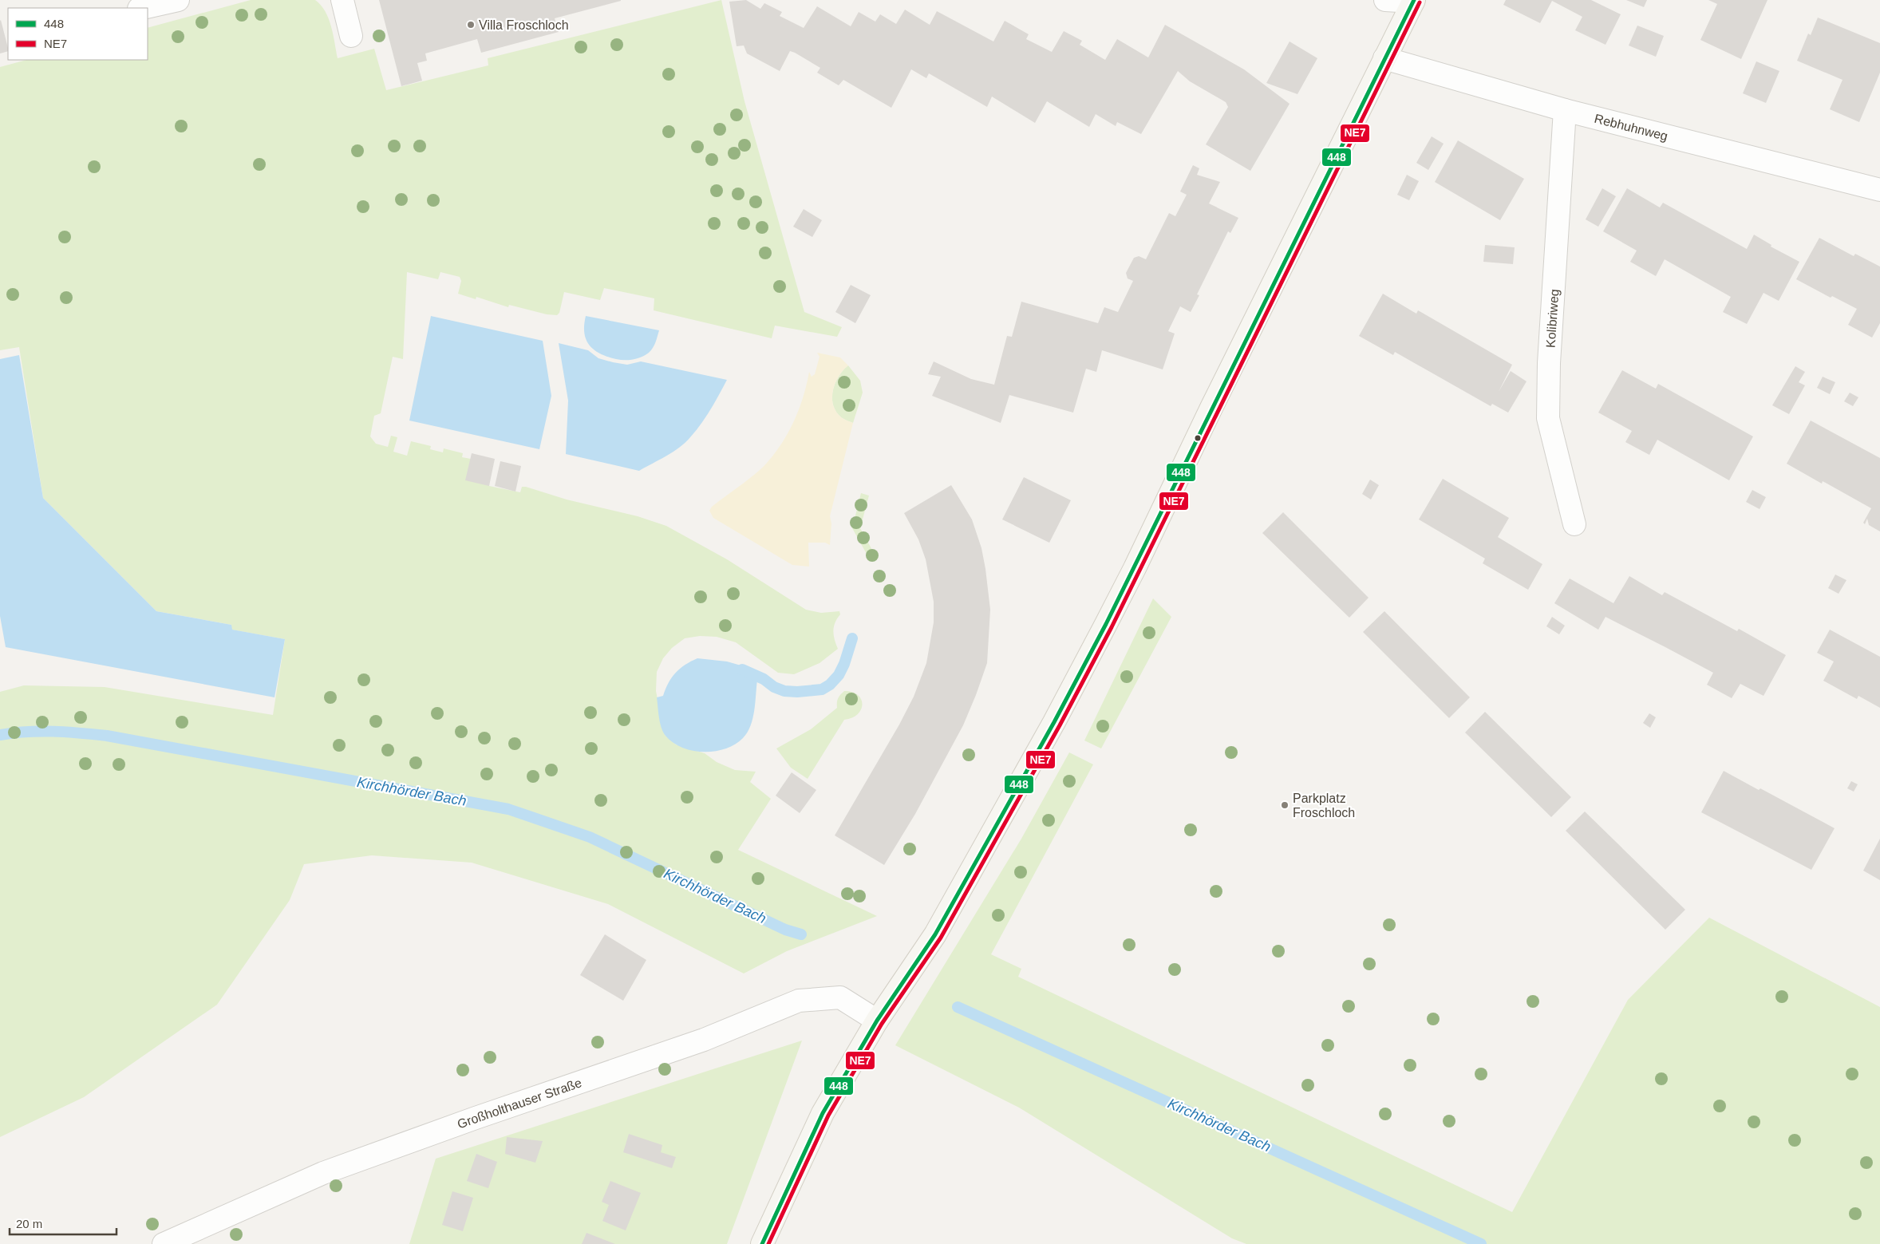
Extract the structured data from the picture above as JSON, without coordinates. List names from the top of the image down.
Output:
{
  "streets": {
    "street": ["Rebhuhnweg", "Kolibriweg", "Großholthauser Straße"]
  },
  "crossings": [
    ["Rebhuhnweg", "Kolibriweg"]
  ],
  "water": ["Kirchhörder Bach"],
  "places": ["Villa Froschloch", "Parkplatz Froschloch"],
  "lines": ["transit line 448", "transit line NE7"],
  "legend": ["448", "NE7"],
  "scale_bar": "20 m"
}
